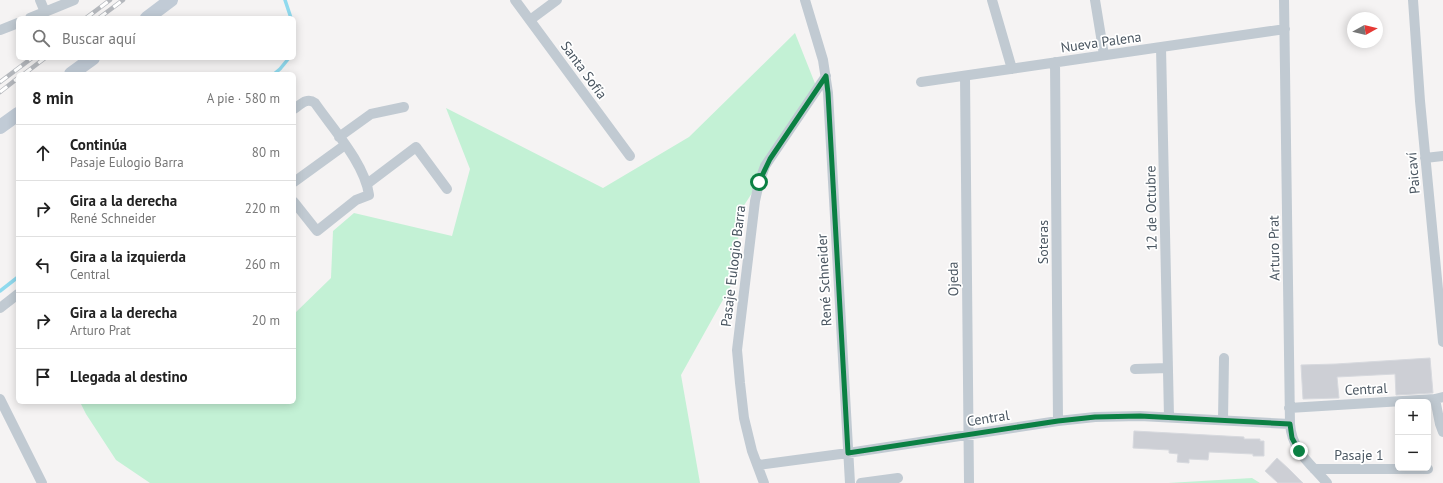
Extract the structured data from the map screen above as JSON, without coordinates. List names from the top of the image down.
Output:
{
  "streets": {
    "street": [
      "Nueva Palena",
      "Santa Sofía",
      "Paicaví",
      "12 de Octubre",
      "Soteras",
      "Arturo Prat",
      "Pasaje Eulogio Barra",
      "Ojeda",
      "René Schneider",
      "Central",
      "Pasaje 1"
    ]
  },
  "crossings": [
    ["Nueva Palena", "12 de Octubre"],
    ["Nueva Palena", "Soteras"],
    ["Nueva Palena", "Arturo Prat"],
    ["Nueva Palena", "Ojeda"],
    ["12 de Octubre", "Central"],
    ["Soteras", "Central"],
    ["Arturo Prat", "Central"],
    ["Arturo Prat", "Pasaje 1"],
    ["Pasaje Eulogio Barra", "René Schneider"],
    ["Pasaje Eulogio Barra", "Central"],
    ["Ojeda", "Central"],
    ["René Schneider", "Central"]
  ],
  "north": "right",
  "page": {
    "search": "Buscar aquí",
    "heading": ["8 min", "A pie · 580 m"],
    "list": [
      ["Continúa", "Pasaje Eulogio Barra", "80 m"],
      ["Gira a la derecha", "René Schneider", "220 m"],
      ["Gira a la izquierda", "Central", "260 m"],
      ["Gira a la derecha", "Arturo Prat", "20 m"],
      "Llegada al destino"
    ],
    "map_buttons": ["+", "−"]
  }
}
